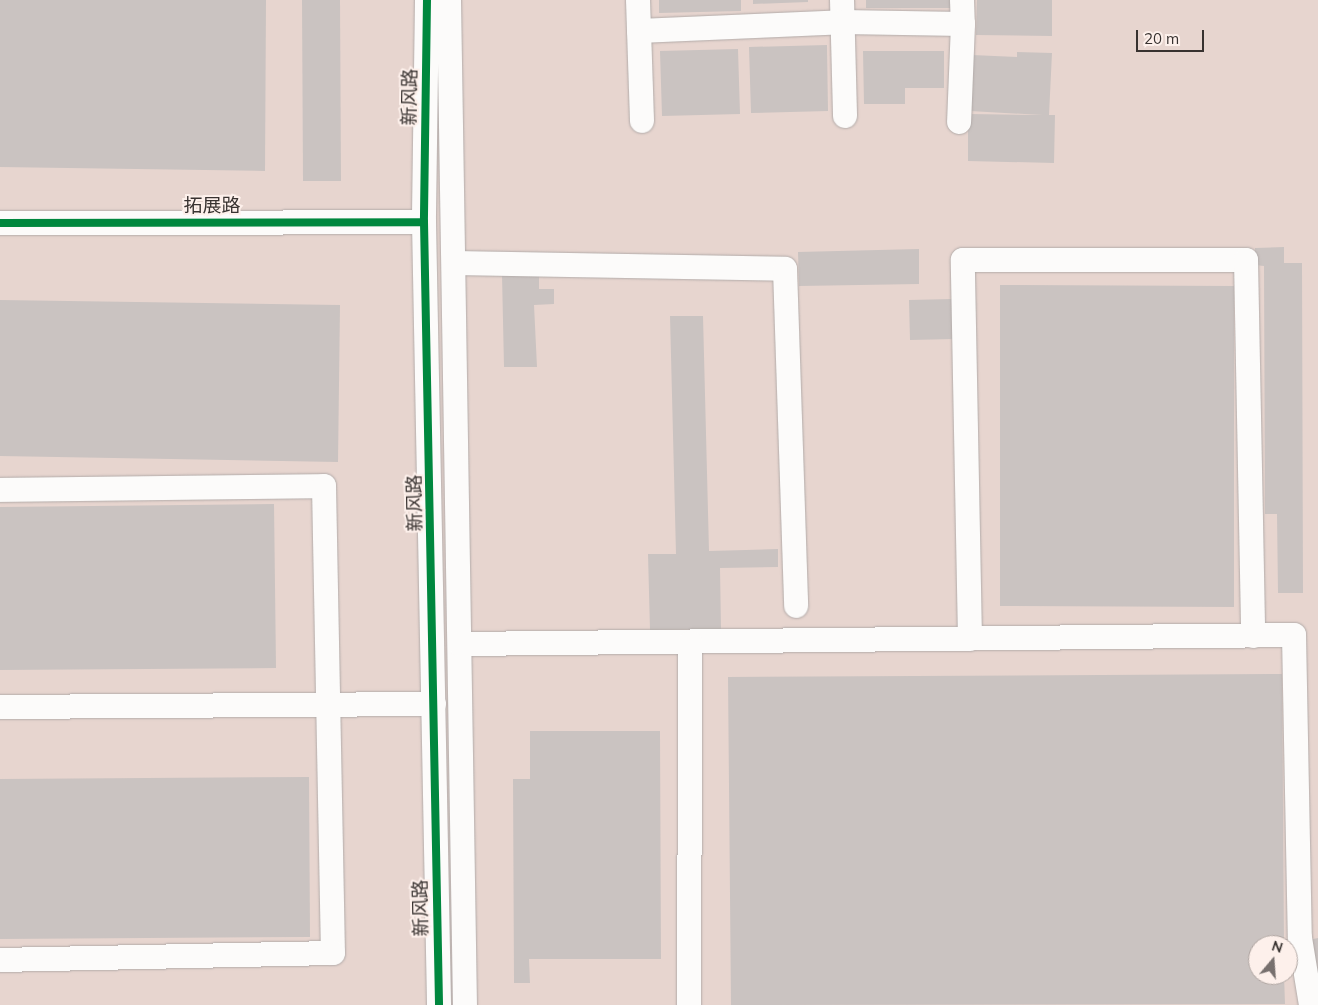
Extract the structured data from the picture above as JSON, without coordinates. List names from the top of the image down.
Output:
{
  "streets": {
    "street": ["新风路", "拓展路"]
  },
  "crossings": [
    ["新风路", "拓展路"]
  ],
  "scale_bar": "20 m",
  "north": "top"
}
